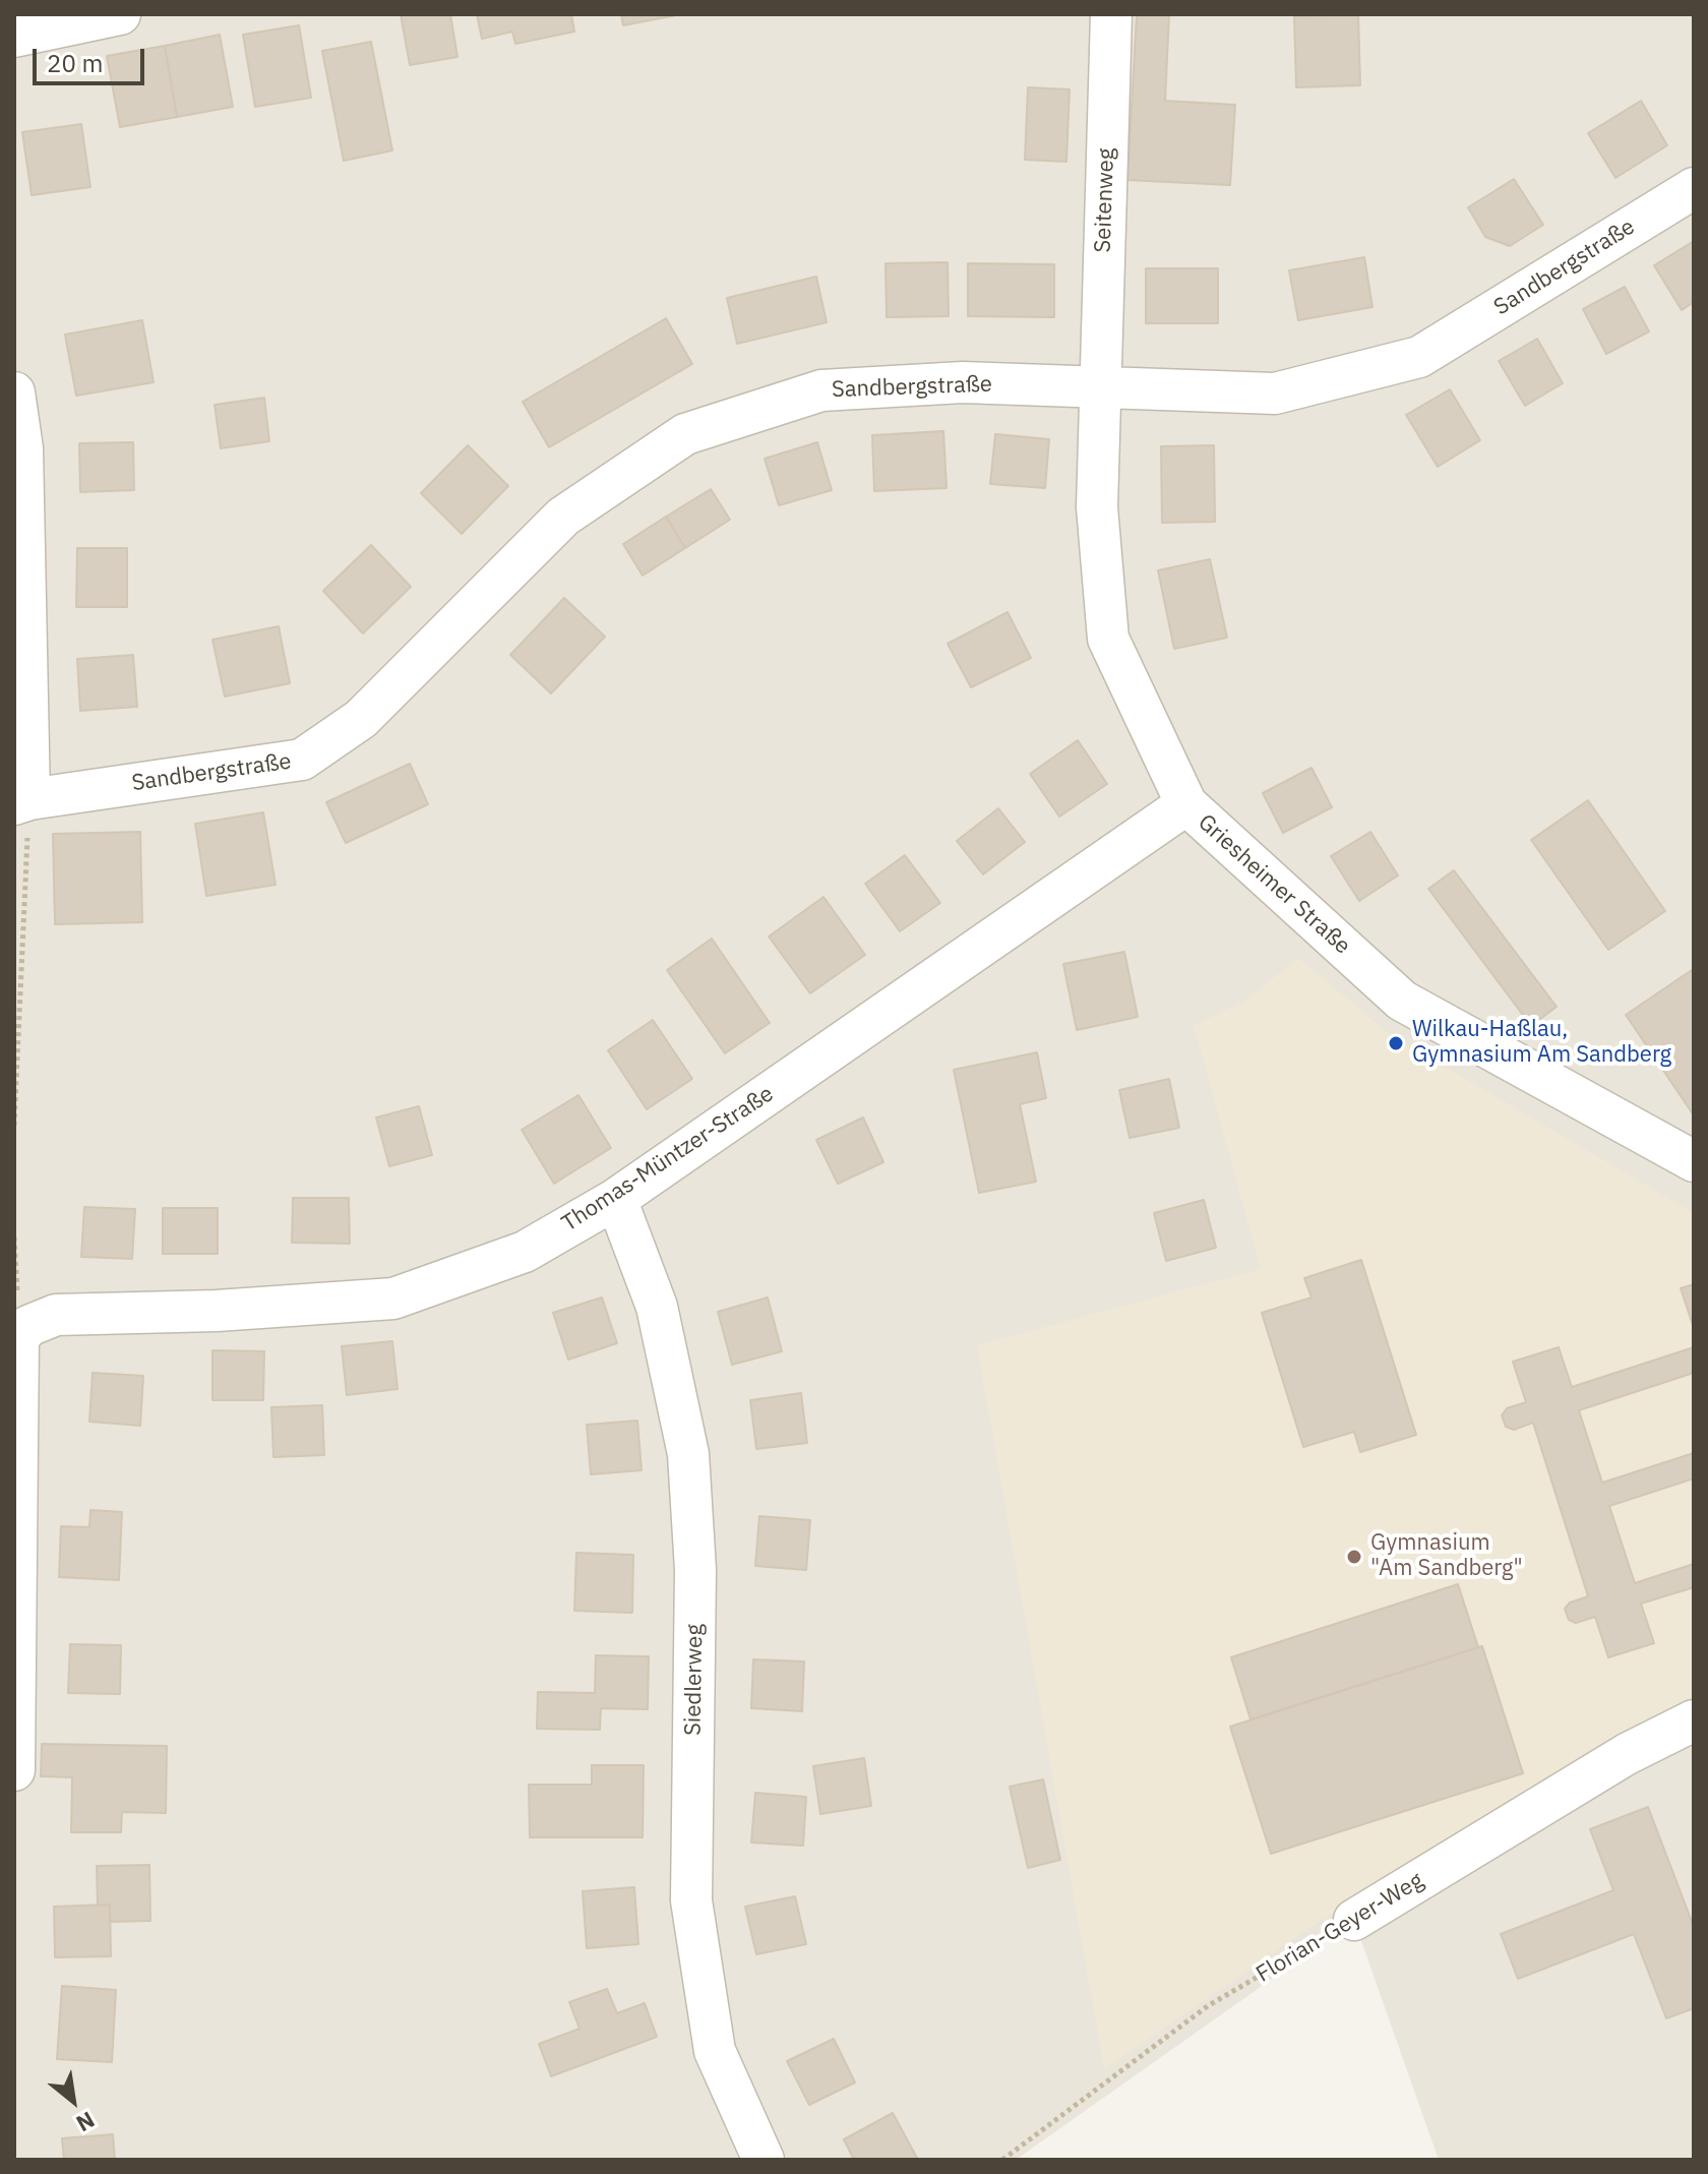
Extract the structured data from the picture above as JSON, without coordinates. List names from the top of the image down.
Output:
{
  "streets": {
    "street": [
      "Seitenweg",
      "Sandbergstraße",
      "Griesheimer Straße",
      "Thomas-Müntzer-Straße",
      "Siedlerweg",
      "Florian-Geyer-Weg"
    ]
  },
  "crossings": [
    ["Seitenweg", "Sandbergstraße"],
    ["Seitenweg", "Griesheimer Straße"],
    ["Sandbergstraße", "Griesheimer Straße"],
    ["Griesheimer Straße", "Thomas-Müntzer-Straße"],
    ["Thomas-Müntzer-Straße", "Siedlerweg"]
  ],
  "places": ["Wilkau-Haßlau, Gymnasium Am Sandberg", "Gymnasium \"Am Sandberg\""],
  "scale_bar": "20 m",
  "north": "bottom right"
}
